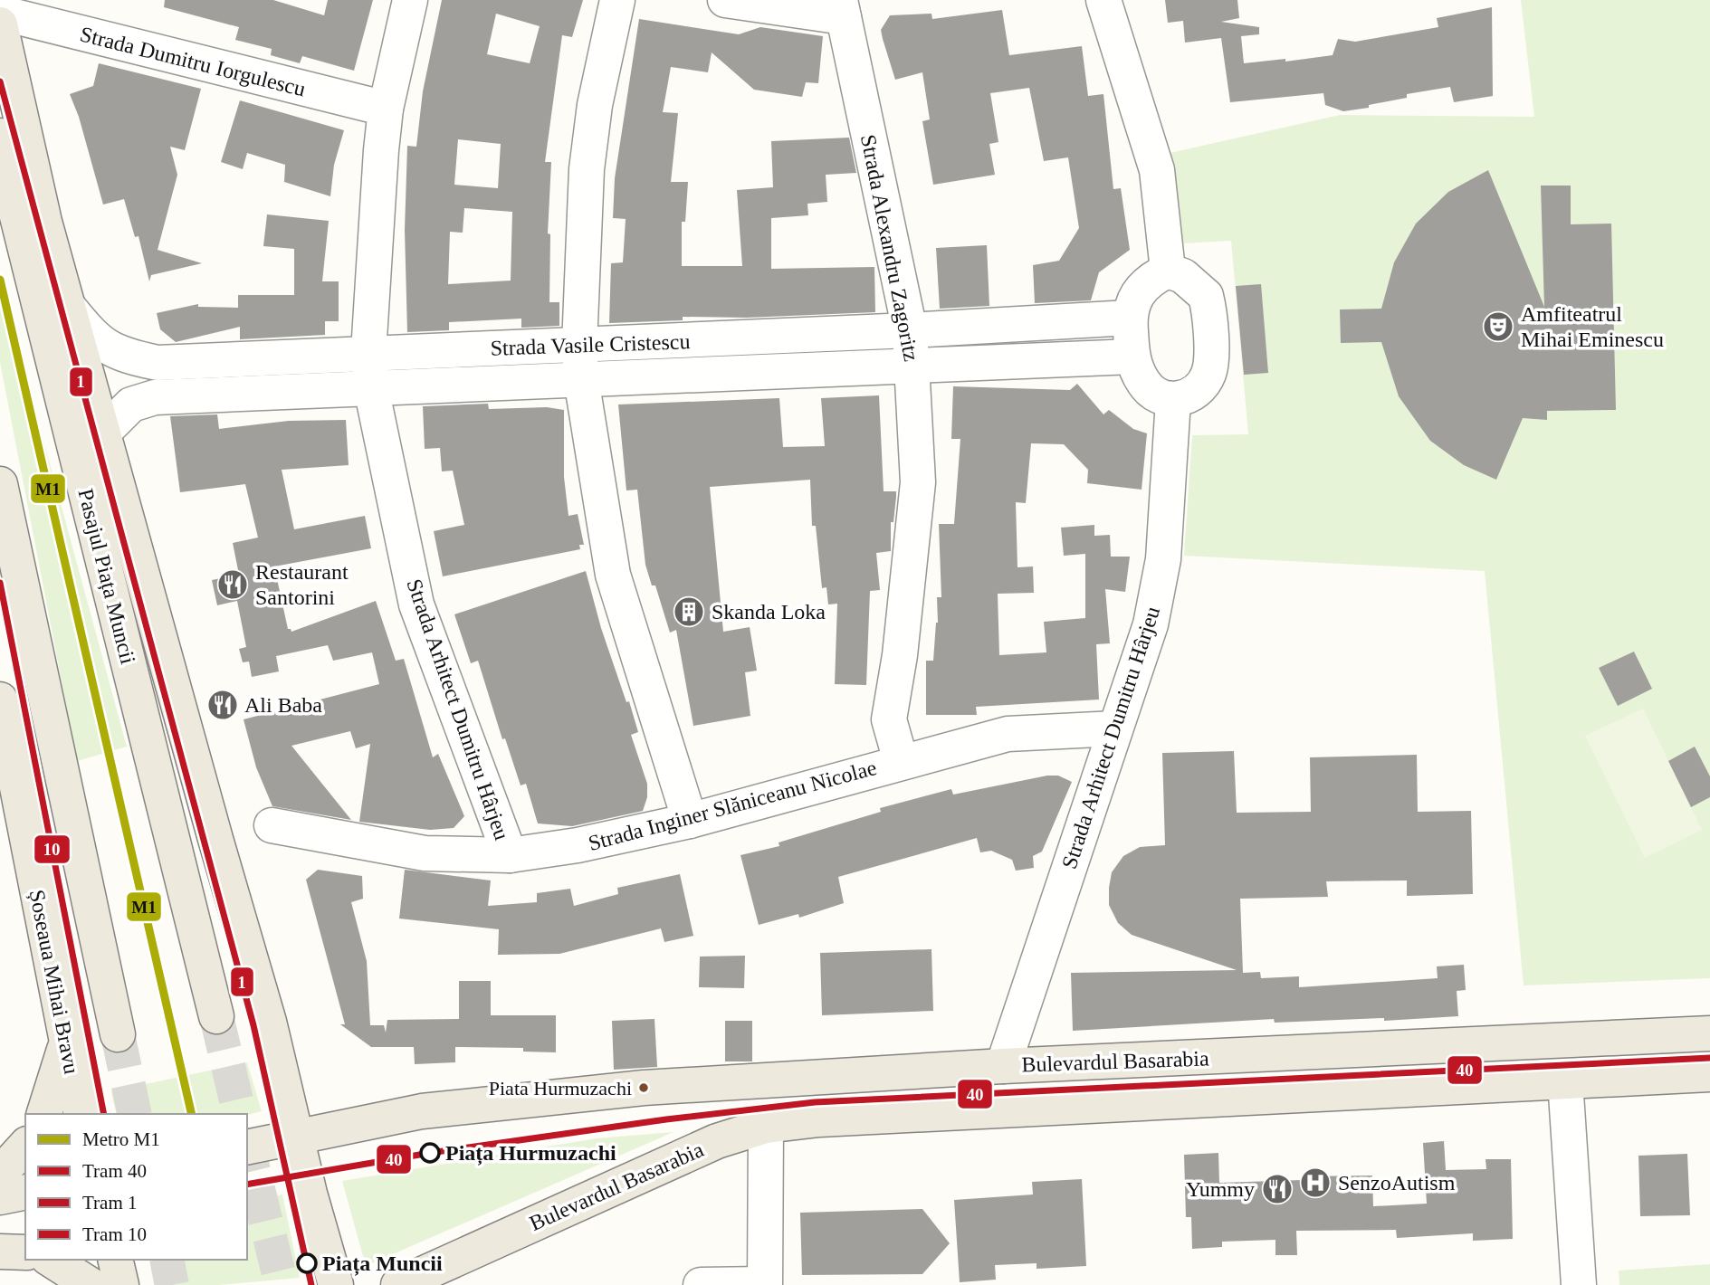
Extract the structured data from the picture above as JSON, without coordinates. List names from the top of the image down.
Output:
{
  "streets": {
    "main road": ["Pasajul Piața Muncii", "Șoseaua Mihai Bravu", "Bulevardul Basarabia"],
    "street": [
      "Strada Dumitru Iorgulescu",
      "Strada Alexandru Zagoritz",
      "Strada Vasile Cristescu",
      "Strada Arhitect Dumitru Hârjeu",
      "Strada Inginer Slăniceanu Nicolae"
    ]
  },
  "crossings": [
    ["Strada Dumitru Iorgulescu", "Strada Arhitect Dumitru Hârjeu"],
    ["Strada Alexandru Zagoritz", "Strada Vasile Cristescu"],
    ["Strada Alexandru Zagoritz", "Strada Inginer Slăniceanu Nicolae"],
    ["Strada Vasile Cristescu", "Strada Arhitect Dumitru Hârjeu"],
    ["Strada Arhitect Dumitru Hârjeu", "Strada Inginer Slăniceanu Nicolae"],
    ["Strada Arhitect Dumitru Hârjeu", "Bulevardul Basarabia"]
  ],
  "places": {
    "theatre": ["Amfiteatrul Mihai Eminescu"],
    "restaurant": ["Restaurant Santorini", "Ali Baba", "Yummy"],
    "building": ["Skanda Loka"],
    "other": ["Piata Hurmuzachi", "Piața Hurmuzachi", "Piața Muncii"],
    "hospital": ["SenzoAutism"]
  },
  "lines": [
    "tram line 1",
    "metro line M1",
    "tram line 10",
    "tram line 40"
  ],
  "legend": [
    "Metro M1",
    "Tram 40",
    "Tram 1",
    "Tram 10"
  ]
}
